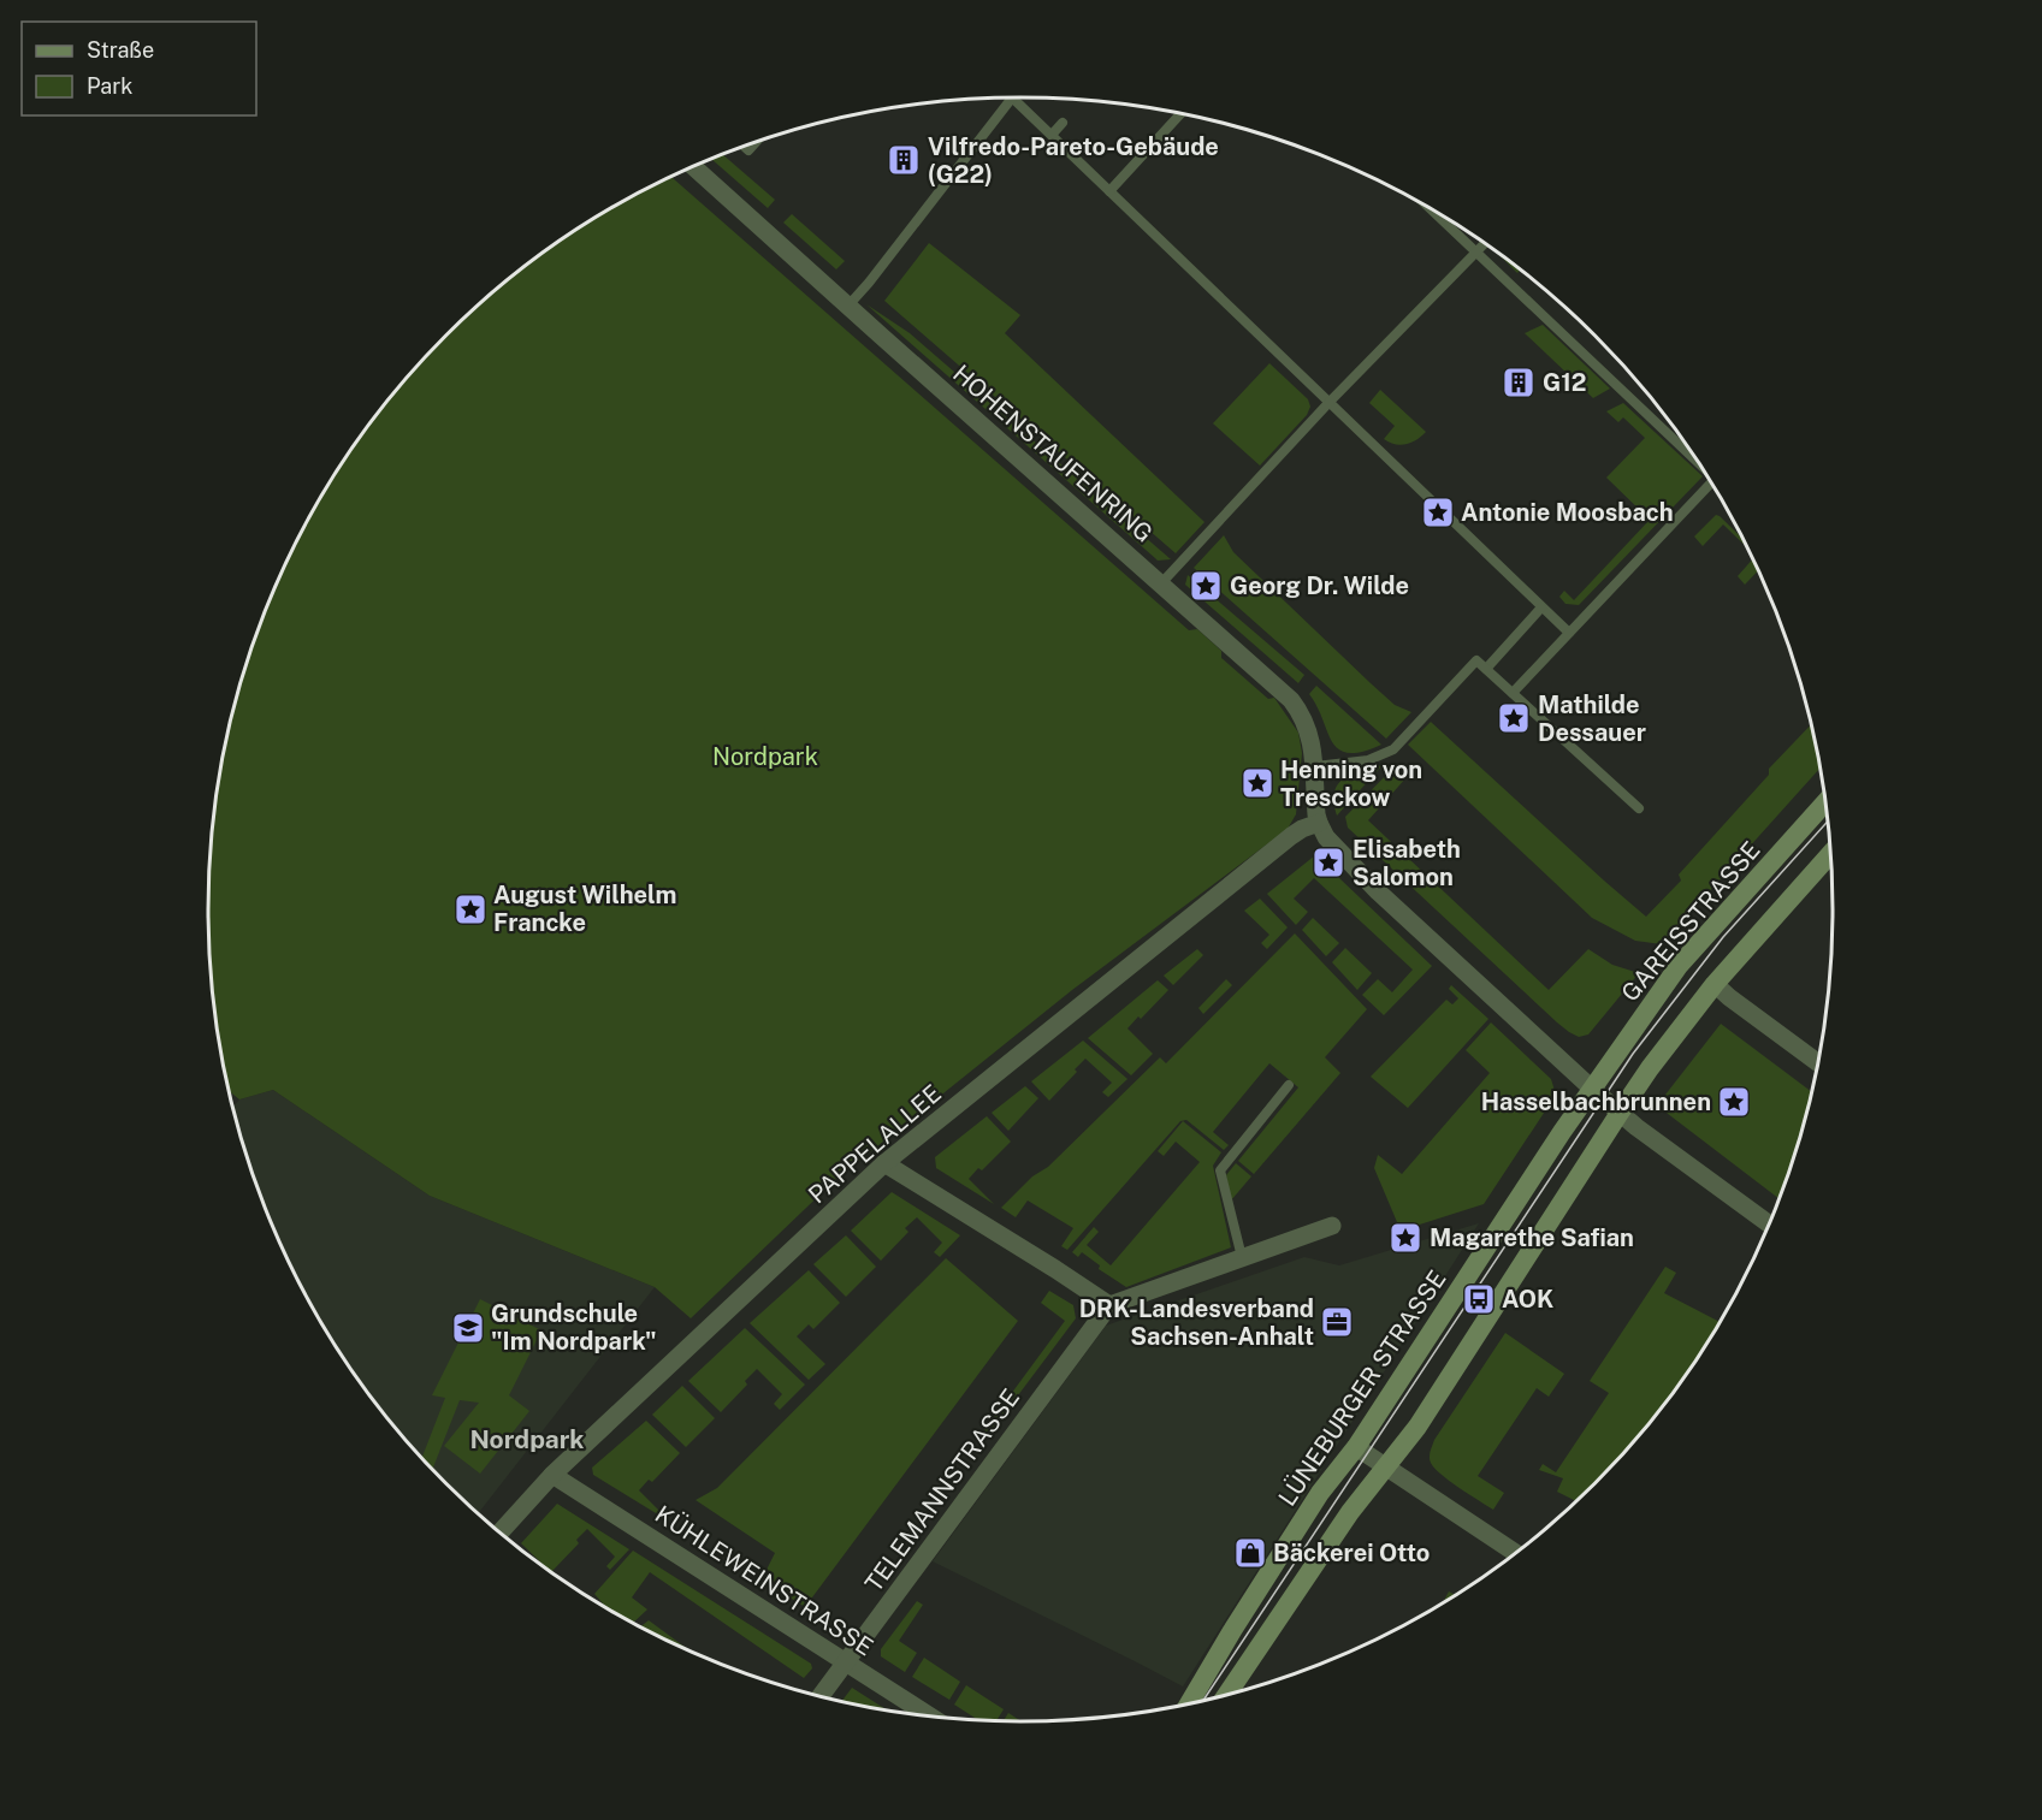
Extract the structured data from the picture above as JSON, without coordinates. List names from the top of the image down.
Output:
{
  "streets": {
    "main road": ["GAREISSTRASSE", "LÜNEBURGER STRASSE"],
    "street": [
      "HOHENSTAUFENRING",
      "PAPPELALLEE",
      "TELEMANNSTRASSE",
      "KÜHLEWEINSTRASSE"
    ]
  },
  "crossings": [
    ["HOHENSTAUFENRING", "PAPPELALLEE"],
    ["GAREISSTRASSE", "LÜNEBURGER STRASSE"],
    ["PAPPELALLEE", "KÜHLEWEINSTRASSE"],
    ["TELEMANNSTRASSE", "KÜHLEWEINSTRASSE"]
  ],
  "districts": ["Nordpark"],
  "parks": ["Nordpark"],
  "places": {
    "building": ["Vilfredo-Pareto-Gebäude (G22)", "G12"],
    "place": [
      "Antonie Moosbach",
      "Georg Dr. Wilde",
      "Mathilde Dessauer",
      "Henning von Tresckow",
      "Elisabeth Salomon",
      "August Wilhelm Francke",
      "Hasselbachbrunnen",
      "Magarethe Safian"
    ],
    "bus stop": ["AOK"],
    "office": ["DRK-Landesverband Sachsen-Anhalt"],
    "school or university": ["Grundschule \"Im Nordpark\""],
    "shop": ["Bäckerei Otto"]
  },
  "legend": ["Straße", "Park"]
}
